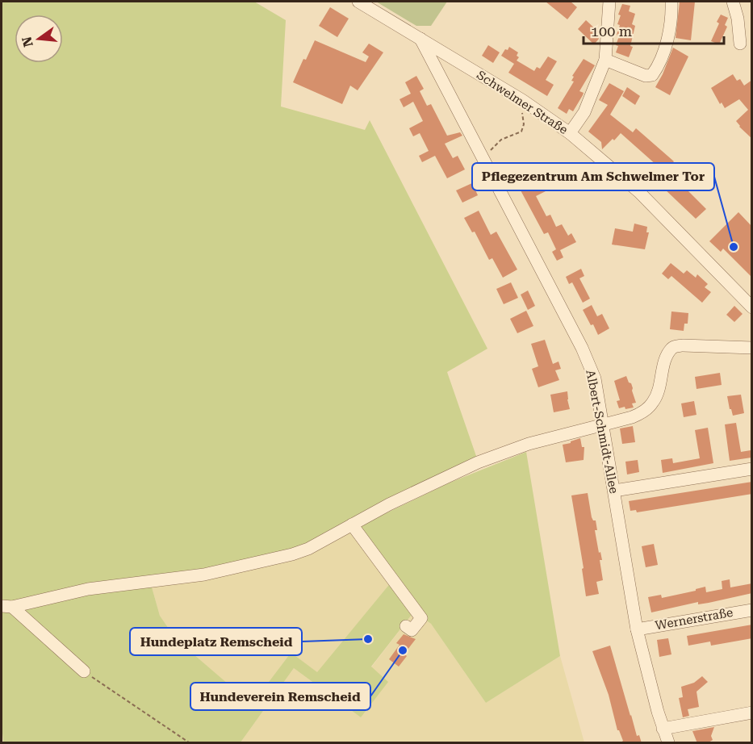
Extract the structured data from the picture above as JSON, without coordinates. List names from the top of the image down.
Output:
{
  "streets": {
    "street": ["Schwelmer Straße", "Albert-Schmidt-Allee", "Wernerstraße"]
  },
  "crossings": [
    ["Schwelmer Straße", "Albert-Schmidt-Allee"],
    ["Albert-Schmidt-Allee", "Wernerstraße"]
  ],
  "places": ["Pflegezentrum Am Schwelmer Tor", "Hundeplatz Remscheid", "Hundeverein Remscheid"],
  "scale_bar": "100 m",
  "north": "left"
}
